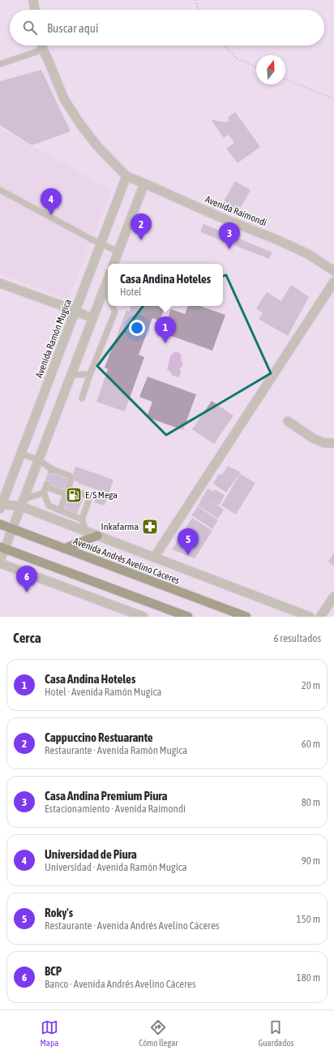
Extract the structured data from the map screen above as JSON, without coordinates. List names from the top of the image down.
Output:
{
  "streets": {
    "highway": ["Avenida Andrés Avelino Cáceres"],
    "street": ["Avenida Raimondi", "Avenida Ramón Mugica"]
  },
  "crossings": [
    ["Avenida Raimondi", "Avenida Ramón Mugica"],
    ["Avenida Ramón Mugica", "Avenida Andrés Avelino Cáceres"]
  ],
  "places": {
    "fuel station": ["E/S Mega"],
    "pharmacy": ["Inkafarma"]
  },
  "north": "top",
  "page": {
    "search": "Buscar aquí",
    "pins": [
      "4",
      "2",
      "3",
      "1",
      "5",
      "6"
    ],
    "popup": ["Casa Andina Hoteles", "Hotel"],
    "heading": ["Cerca", "6 resultados"],
    "list": [
      {
        "mark": "1",
        "name": "Casa Andina Hoteles",
        "note": "Hotel · Avenida Ramón Mugica",
        "value": "20 m"
      },
      {
        "mark": "2",
        "name": "Cappuccino Restuarante",
        "note": "Restaurante · Avenida Ramón Mugica",
        "value": "60 m"
      },
      {
        "mark": "3",
        "name": "Casa Andina Premium Piura",
        "note": "Estacionamiento · Avenida Raimondi",
        "value": "80 m"
      },
      {
        "mark": "4",
        "name": "Universidad de Piura",
        "note": "Universidad · Avenida Ramón Mugica",
        "value": "90 m"
      },
      {
        "mark": "5",
        "name": "Roky's",
        "note": "Restaurante · Avenida Andrés Avelino Cáceres",
        "value": "150 m"
      },
      {
        "mark": "6",
        "name": "BCP",
        "note": "Banco · Avenida Andrés Avelino Cáceres",
        "value": "180 m"
      }
    ],
    "nav": ["Mapa", "Cómo llegar", "Guardados"]
  }
}
